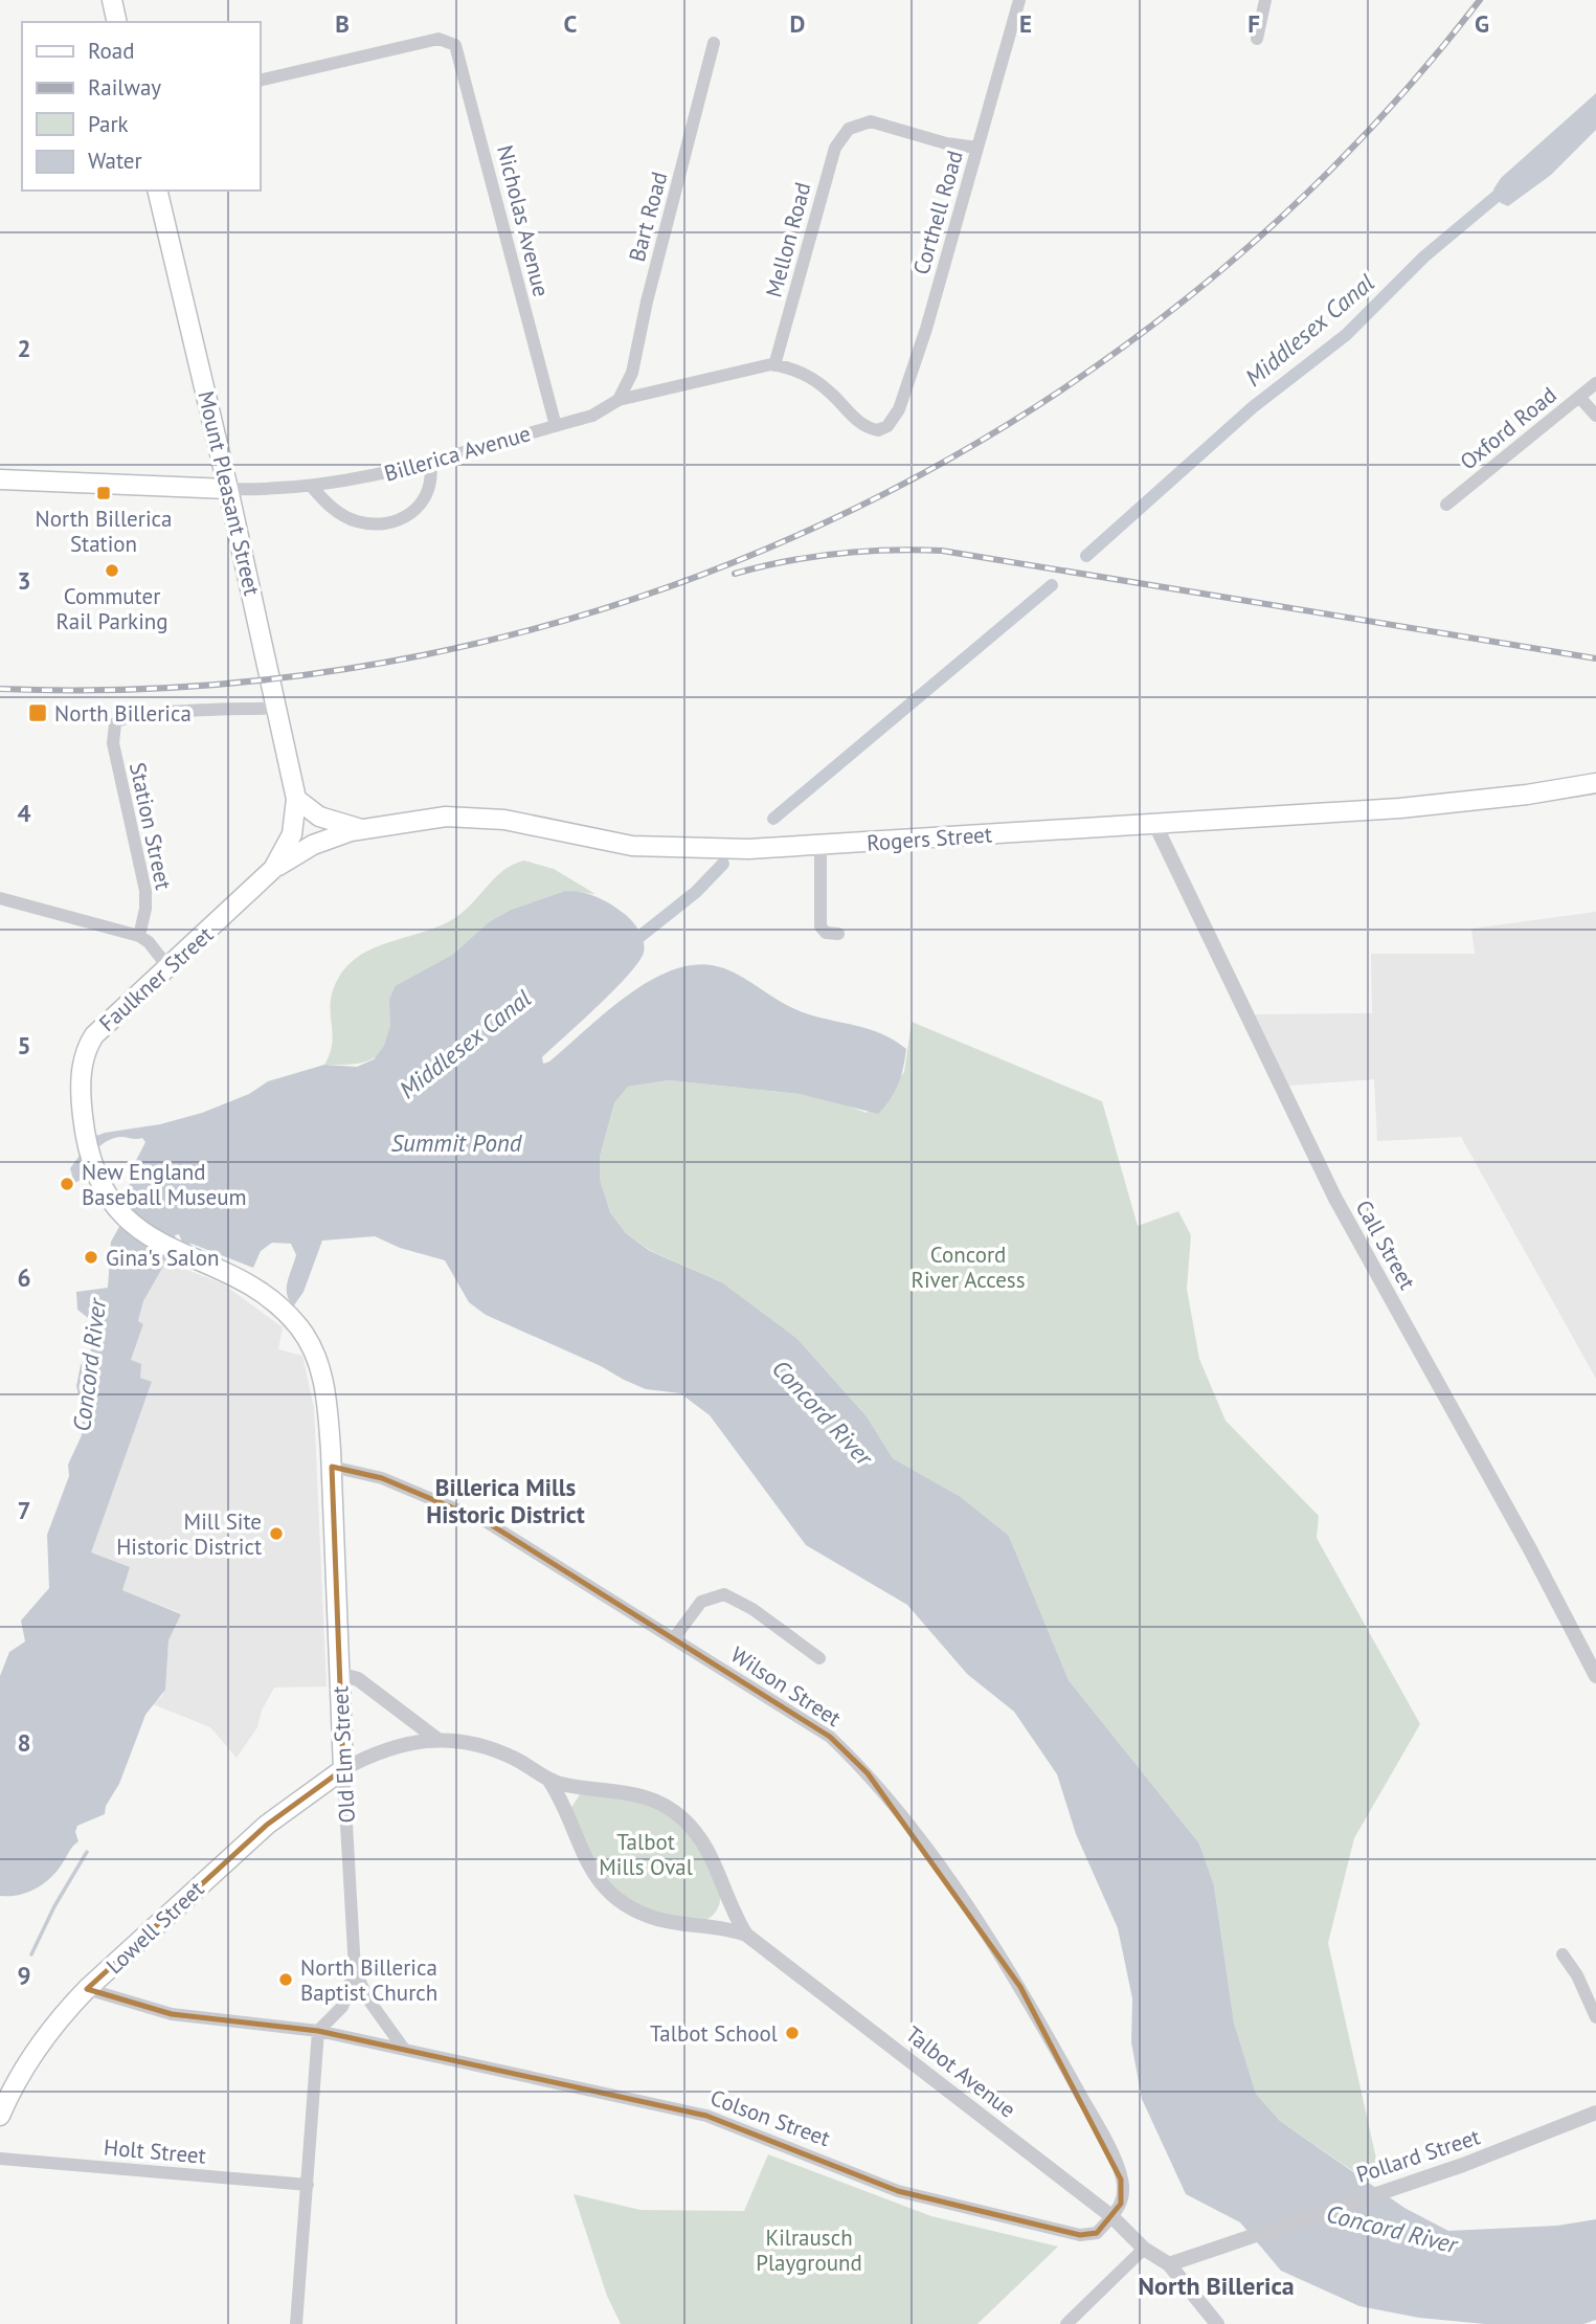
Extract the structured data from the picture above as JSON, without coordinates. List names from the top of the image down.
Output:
{
  "streets": {
    "main road": [
      "Billerica Avenue",
      "Mount Pleasant Street",
      "Rogers Street",
      "Faulkner Street",
      "Old Elm Street",
      "Lowell Street"
    ],
    "street": [
      "Corthell Road",
      "Bart Road",
      "Nicholas Avenue",
      "Mellon Road",
      "Oxford Road",
      "Station Street",
      "Call Street",
      "Wilson Street",
      "Talbot Avenue",
      "Colson Street",
      "Holt Street",
      "Pollard Street"
    ]
  },
  "crossings": [
    ["Corthell Road", "Mellon Road"],
    ["Corthell Road", "Billerica Avenue"],
    ["Bart Road", "Billerica Avenue"],
    ["Nicholas Avenue", "Billerica Avenue"],
    ["Mellon Road", "Billerica Avenue"],
    ["Billerica Avenue", "Mount Pleasant Street"],
    ["Mount Pleasant Street", "Station Street"],
    ["Mount Pleasant Street", "Rogers Street"],
    ["Mount Pleasant Street", "Faulkner Street"],
    ["Rogers Street", "Faulkner Street"],
    ["Rogers Street", "Call Street"],
    ["Faulkner Street", "Old Elm Street"],
    ["Wilson Street", "Old Elm Street"],
    ["Wilson Street", "Talbot Avenue"],
    ["Wilson Street", "Colson Street"],
    ["Old Elm Street", "Lowell Street"],
    ["Old Elm Street", "Talbot Avenue"],
    ["Old Elm Street", "Colson Street"],
    ["Lowell Street", "Talbot Avenue"],
    ["Lowell Street", "Colson Street"],
    ["Talbot Avenue", "Colson Street"]
  ],
  "districts": ["Billerica Mills Historic District", "North Billerica"],
  "water": ["Middlesex Canal", "Summit Pond", "Concord River"],
  "parks": ["Concord River Access", "Talbot Mills Oval", "Kilrausch Playground"],
  "places": {
    "transit": ["North Billerica Station", "North Billerica"],
    "other": [
      "Commuter Rail Parking",
      "New England Baseball Museum",
      "Gina's Salon",
      "Mill Site Historic District",
      "North Billerica Baptist Church",
      "Talbot School"
    ]
  },
  "legend": [
    "Road",
    "Railway",
    "Park",
    "Water"
  ],
  "grid": {
    "columns": [
      "B",
      "C",
      "D",
      "E",
      "F",
      "G"
    ],
    "rows": [
      "2",
      "3",
      "4",
      "5",
      "6",
      "7",
      "8",
      "9"
    ]
  }
}
